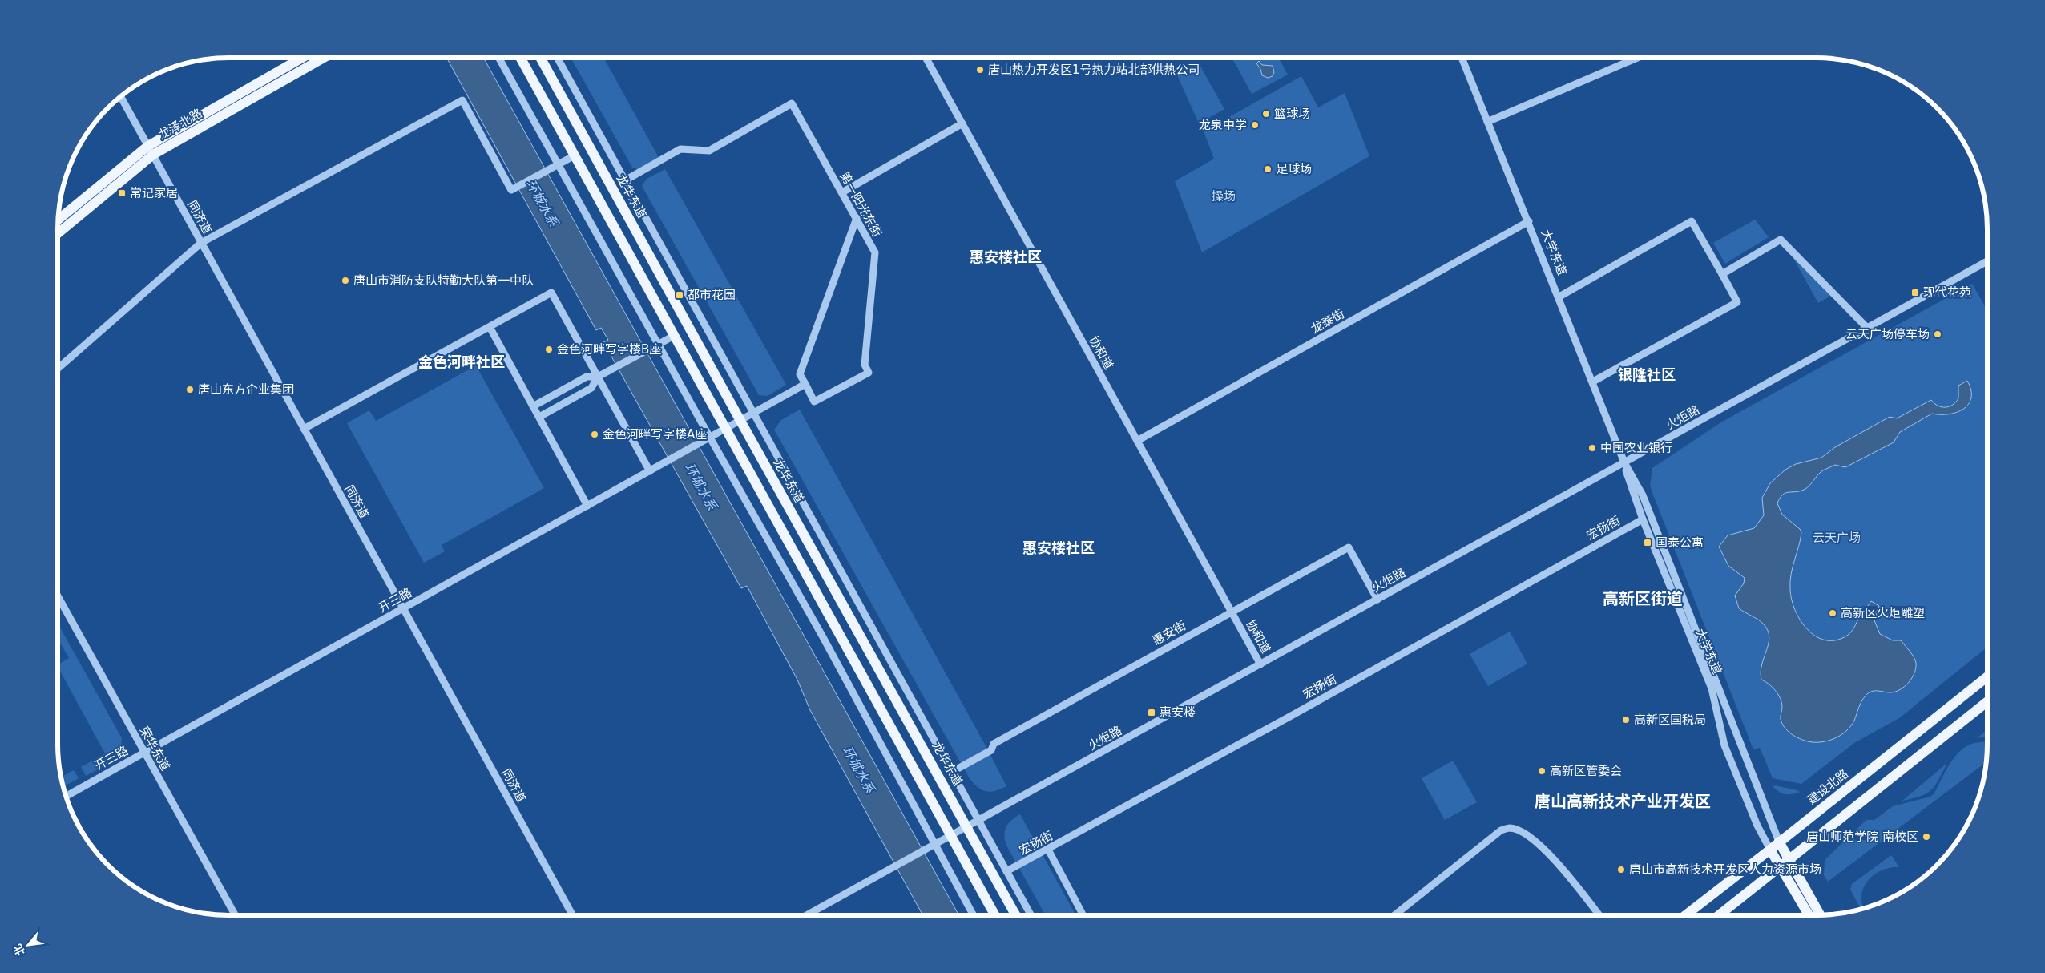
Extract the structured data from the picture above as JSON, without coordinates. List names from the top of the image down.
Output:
{
  "streets": {
    "main road": ["龙泽北路", "龙华东道", "建设北路"],
    "street": [
      "第一阳光东街",
      "同济道",
      "大学东道",
      "龙泰街",
      "协和道",
      "火炬路",
      "宏扬街",
      "开三路",
      "惠安街",
      "荣华东道"
    ]
  },
  "crossings": [
    ["龙泽北路", "同济道"],
    ["龙华东道", "火炬路"],
    ["龙华东道", "开三路"],
    ["第一阳光东街", "开三路"],
    ["同济道", "开三路"],
    ["大学东道", "龙泰街"],
    ["大学东道", "火炬路"],
    ["大学东道", "宏扬街"],
    ["大学东道", "建设北路"],
    ["龙泰街", "协和道"],
    ["协和道", "火炬路"],
    ["协和道", "惠安街"],
    ["火炬路", "惠安街"],
    ["开三路", "荣华东道"]
  ],
  "districts": [
    "惠安楼社区",
    "金色河畔社区",
    "银隆社区",
    "惠安楼社区",
    "高新区街道",
    "唐山高新技术产业开发区"
  ],
  "water": ["环城水系"],
  "parks": ["操场", "云天广场"],
  "places": {
    "other": [
      "唐山热力开发区1号热力站北部供热公司",
      "篮球场",
      "龙泉中学",
      "足球场",
      "唐山市消防支队特勤大队第一中队",
      "云天广场停车场",
      "金色河畔写字楼B座",
      "唐山东方企业集团",
      "金色河畔写字楼A座",
      "中国农业银行",
      "高新区火炬雕塑",
      "高新区国税局",
      "高新区管委会",
      "唐山师范学院 南校区",
      "唐山市高新技术开发区人力资源市场"
    ],
    "transit": [
      "常记家居",
      "现代花苑",
      "都市花园",
      "国泰公寓",
      "惠安楼"
    ]
  },
  "north": "bottom left"
}
